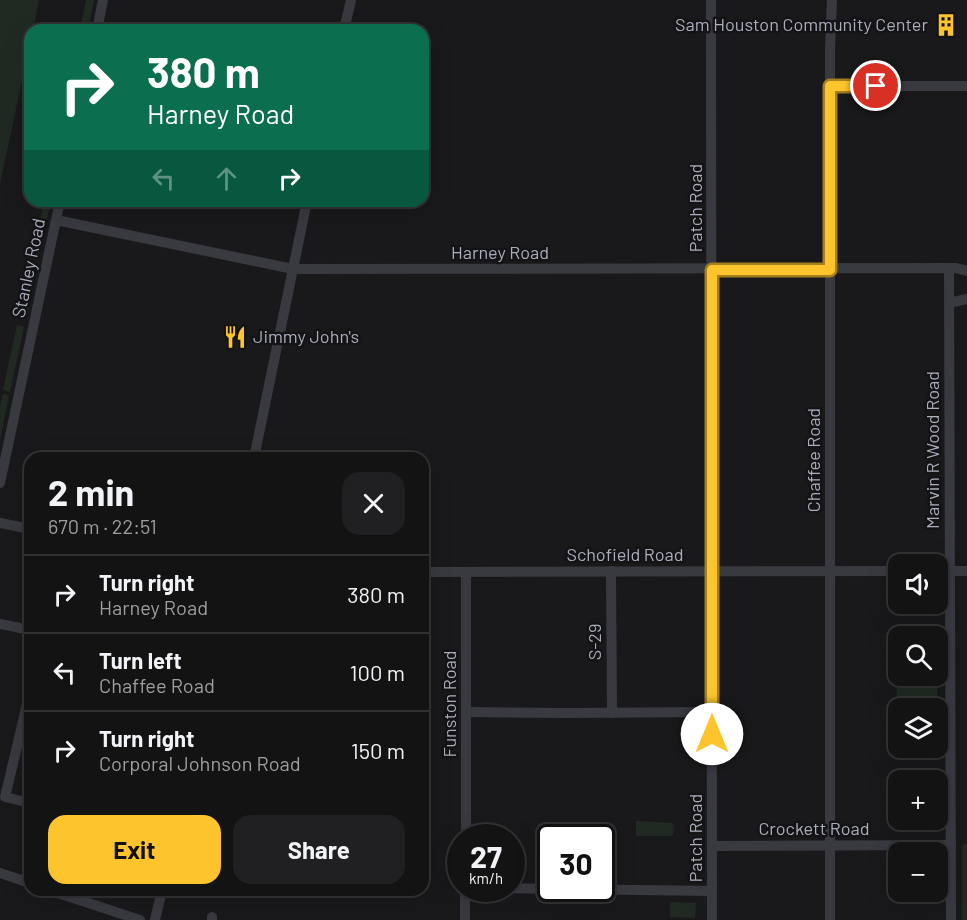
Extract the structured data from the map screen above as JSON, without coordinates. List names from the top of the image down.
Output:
{
  "streets": {
    "street": [
      "Patch Road",
      "Harney Road",
      "Stanley Road",
      "Marvin R Wood Road",
      "Chaffee Road",
      "Schofield Road",
      "S-29",
      "Funston Road",
      "Crockett Road"
    ]
  },
  "crossings": [
    ["Patch Road", "Harney Road"],
    ["Patch Road", "Schofield Road"],
    ["Patch Road", "Crockett Road"],
    ["Harney Road", "Stanley Road"],
    ["Harney Road", "Marvin R Wood Road"],
    ["Harney Road", "Chaffee Road"],
    ["Marvin R Wood Road", "Crockett Road"],
    ["Chaffee Road", "Schofield Road"],
    ["Chaffee Road", "Crockett Road"],
    ["Schofield Road", "S-29"],
    ["Schofield Road", "Funston Road"]
  ],
  "places": {
    "building": ["Sam Houston Community Center"],
    "restaurant": ["Jimmy John's"]
  },
  "page": {
    "turn": ["380 m", "Harney Road"],
    "heading": ["2 min", "670 m · 22:51"],
    "map_buttons": ["+", "−"],
    "list": [
      {
        "name": "Turn right",
        "note": "Harney Road",
        "value": "380 m"
      },
      {
        "name": "Turn left",
        "note": "Chaffee Road",
        "value": "100 m"
      },
      {
        "name": "Turn right",
        "note": "Corporal Johnson Road",
        "value": "150 m"
      }
    ],
    "buttons": ["Exit", "Share"],
    "speed": "27 km/h",
    "limit": "30"
  }
}
